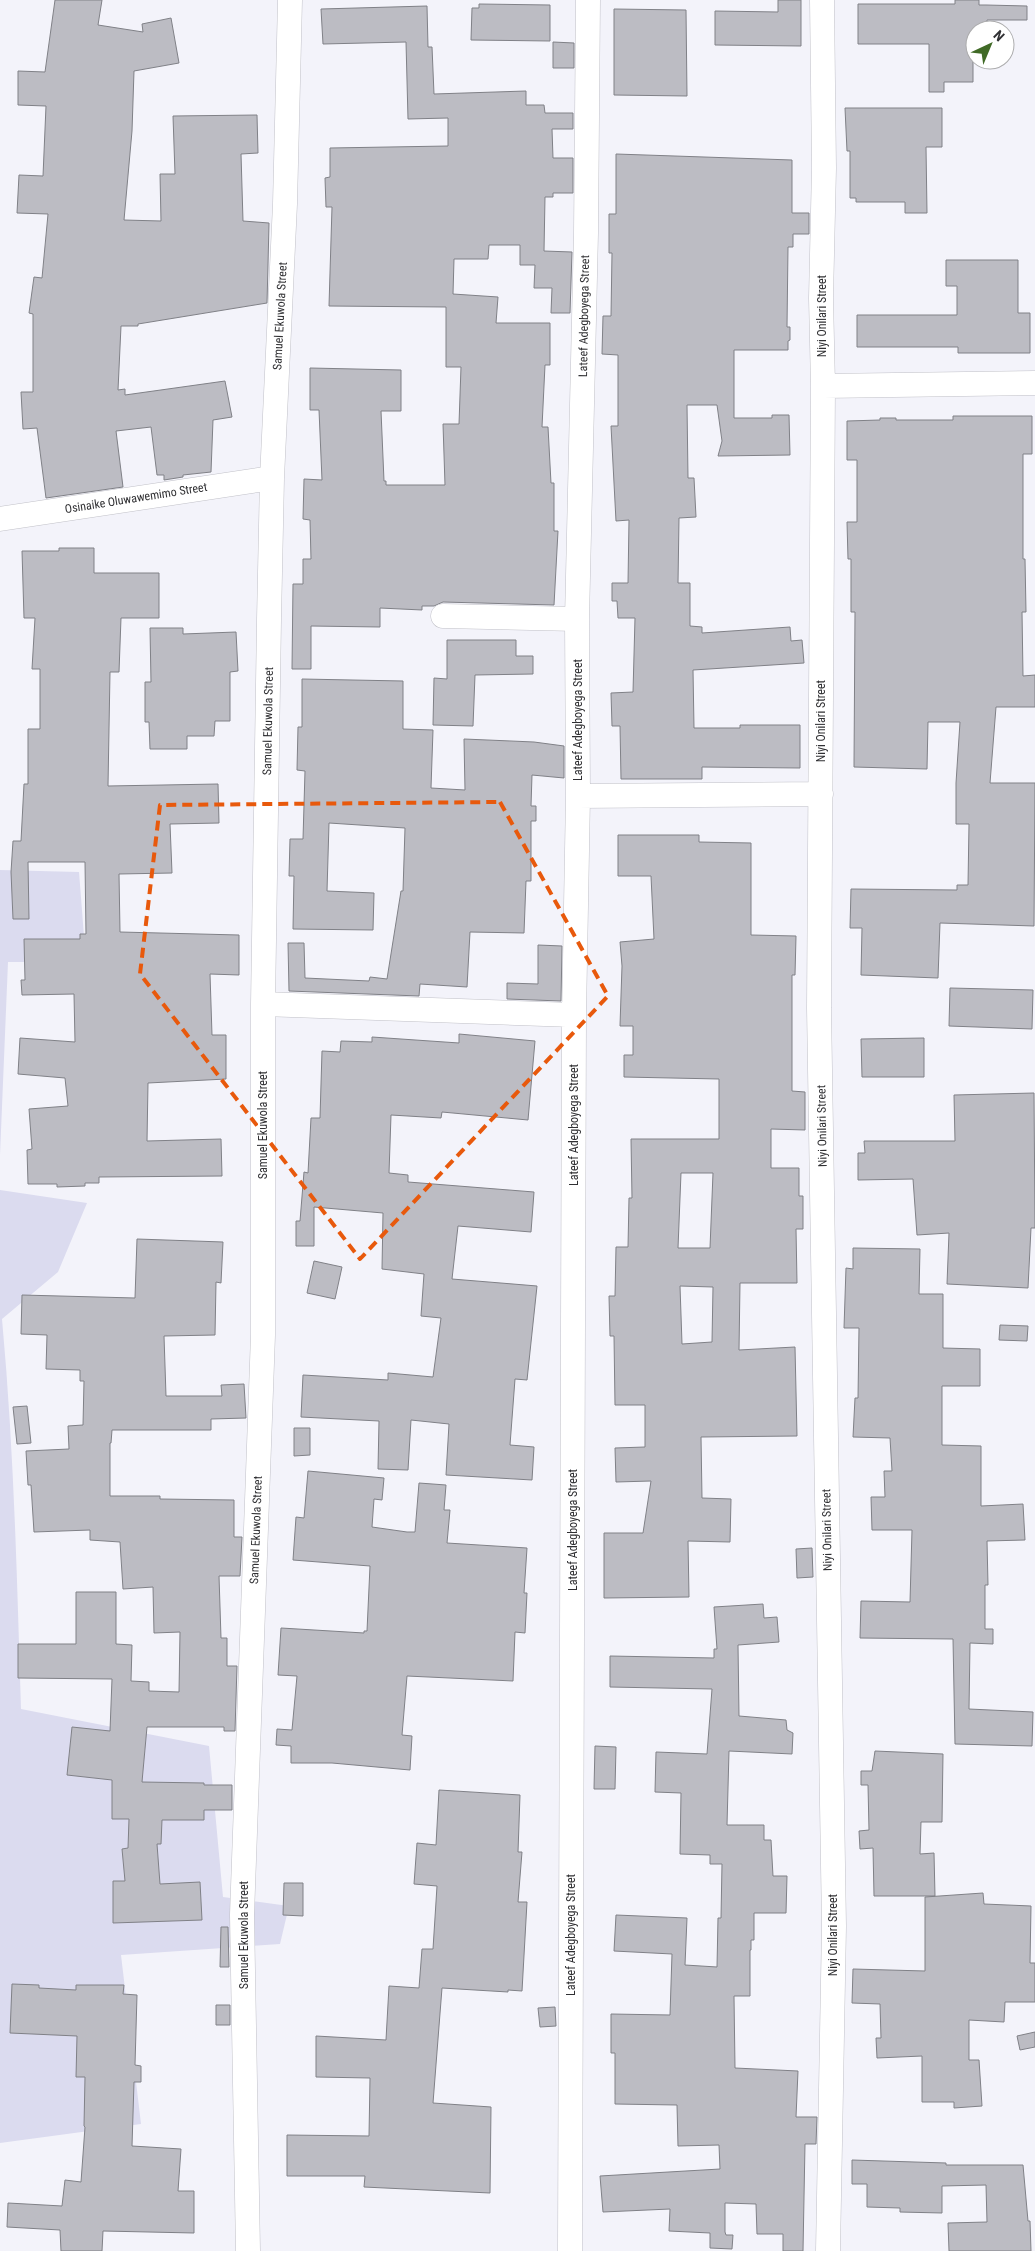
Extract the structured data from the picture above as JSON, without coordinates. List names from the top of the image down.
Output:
{
  "streets": {
    "street": [
      "Samuel Ekuwola Street",
      "Lateef Adegboyega Street",
      "Niyi Onilari Street",
      "Osinaike Oluwawemimo Street"
    ]
  },
  "crossings": [
    ["Samuel Ekuwola Street", "Osinaike Oluwawemimo Street"]
  ],
  "north": "top right"
}
